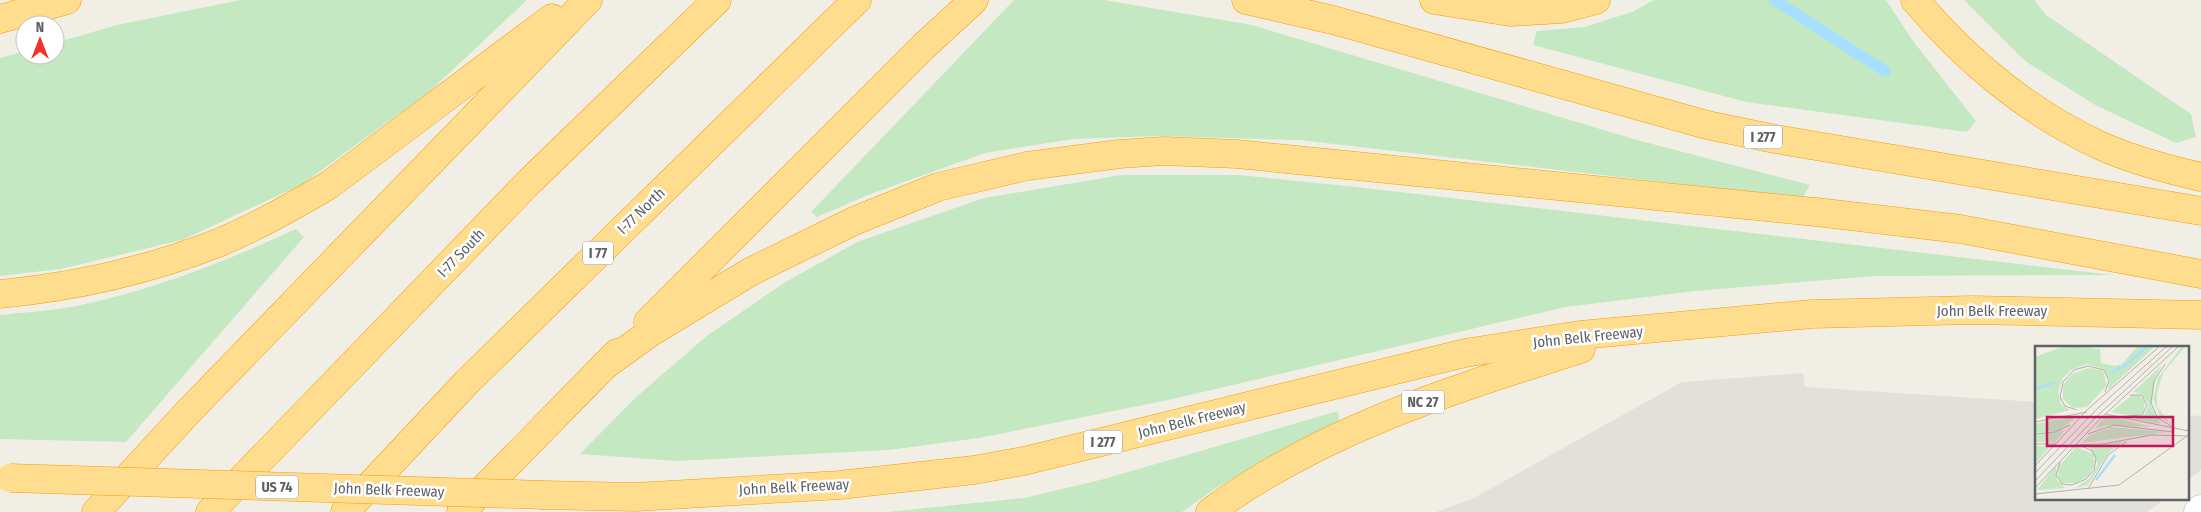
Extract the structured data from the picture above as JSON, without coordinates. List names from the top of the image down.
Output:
{
  "streets": {
    "highway": [
      "I 277",
      "I-77 North",
      "I-77 South",
      "I 77",
      "John Belk Freeway",
      "NC 27",
      "US 74"
    ]
  },
  "crossings": [
    ["John Belk Freeway", "NC 27"]
  ],
  "north": "top"
}
